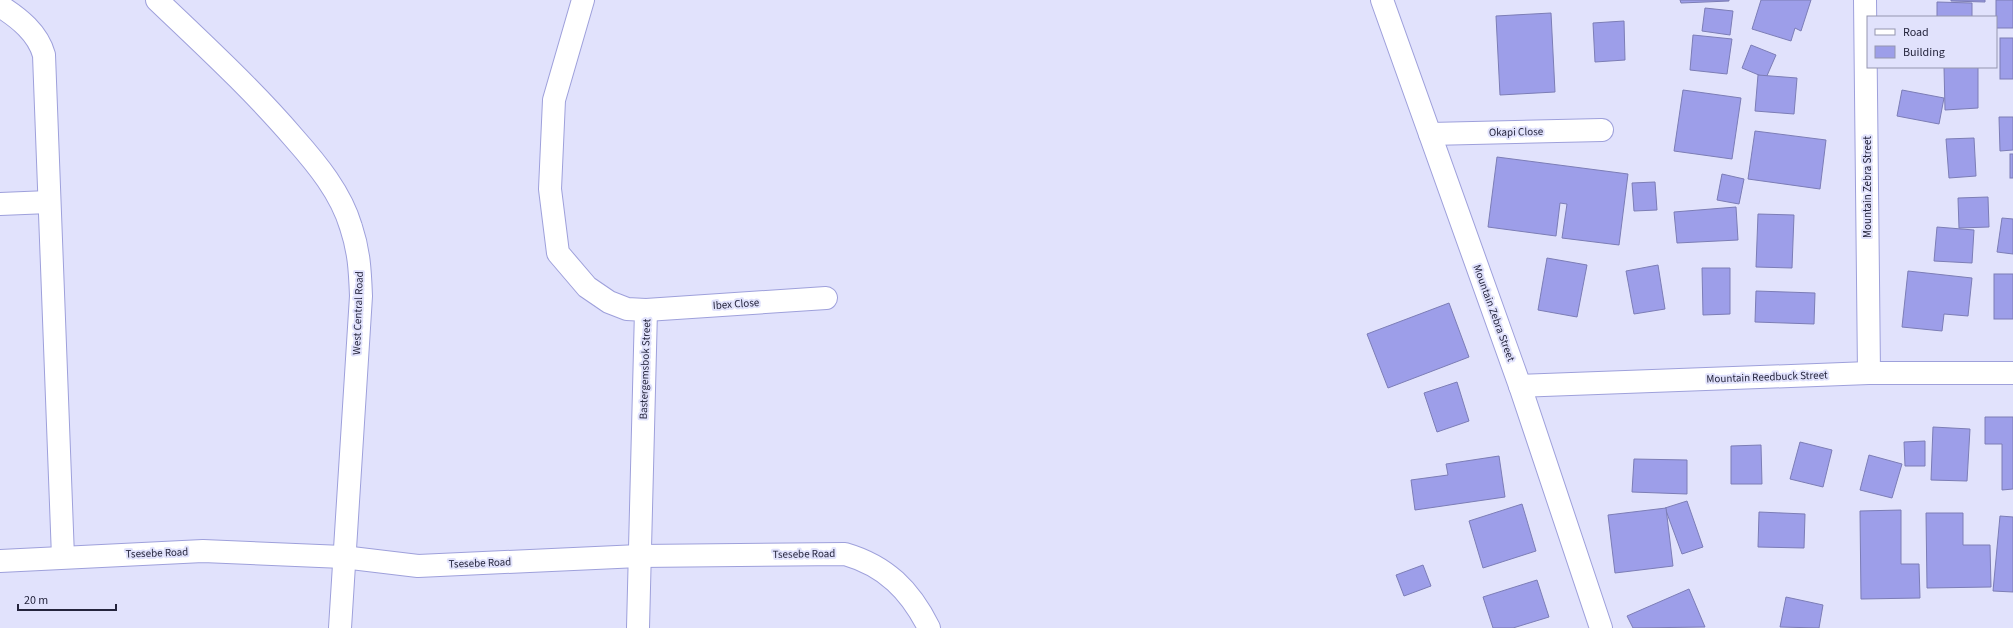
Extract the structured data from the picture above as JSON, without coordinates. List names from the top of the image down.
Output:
{
  "streets": {
    "street": [
      "Okapi Close",
      "Mountain Zebra Street",
      "Ibex Close",
      "West Central Road",
      "Bastergemsbok Street",
      "Mountain Reedbuck Street",
      "Tsesebe Road"
    ]
  },
  "crossings": [
    ["Okapi Close", "Mountain Zebra Street"],
    ["Mountain Zebra Street", "Mountain Reedbuck Street"],
    ["Ibex Close", "Bastergemsbok Street"],
    ["West Central Road", "Tsesebe Road"],
    ["Bastergemsbok Street", "Tsesebe Road"]
  ],
  "legend": ["Road", "Building"],
  "scale_bar": "20 m"
}
